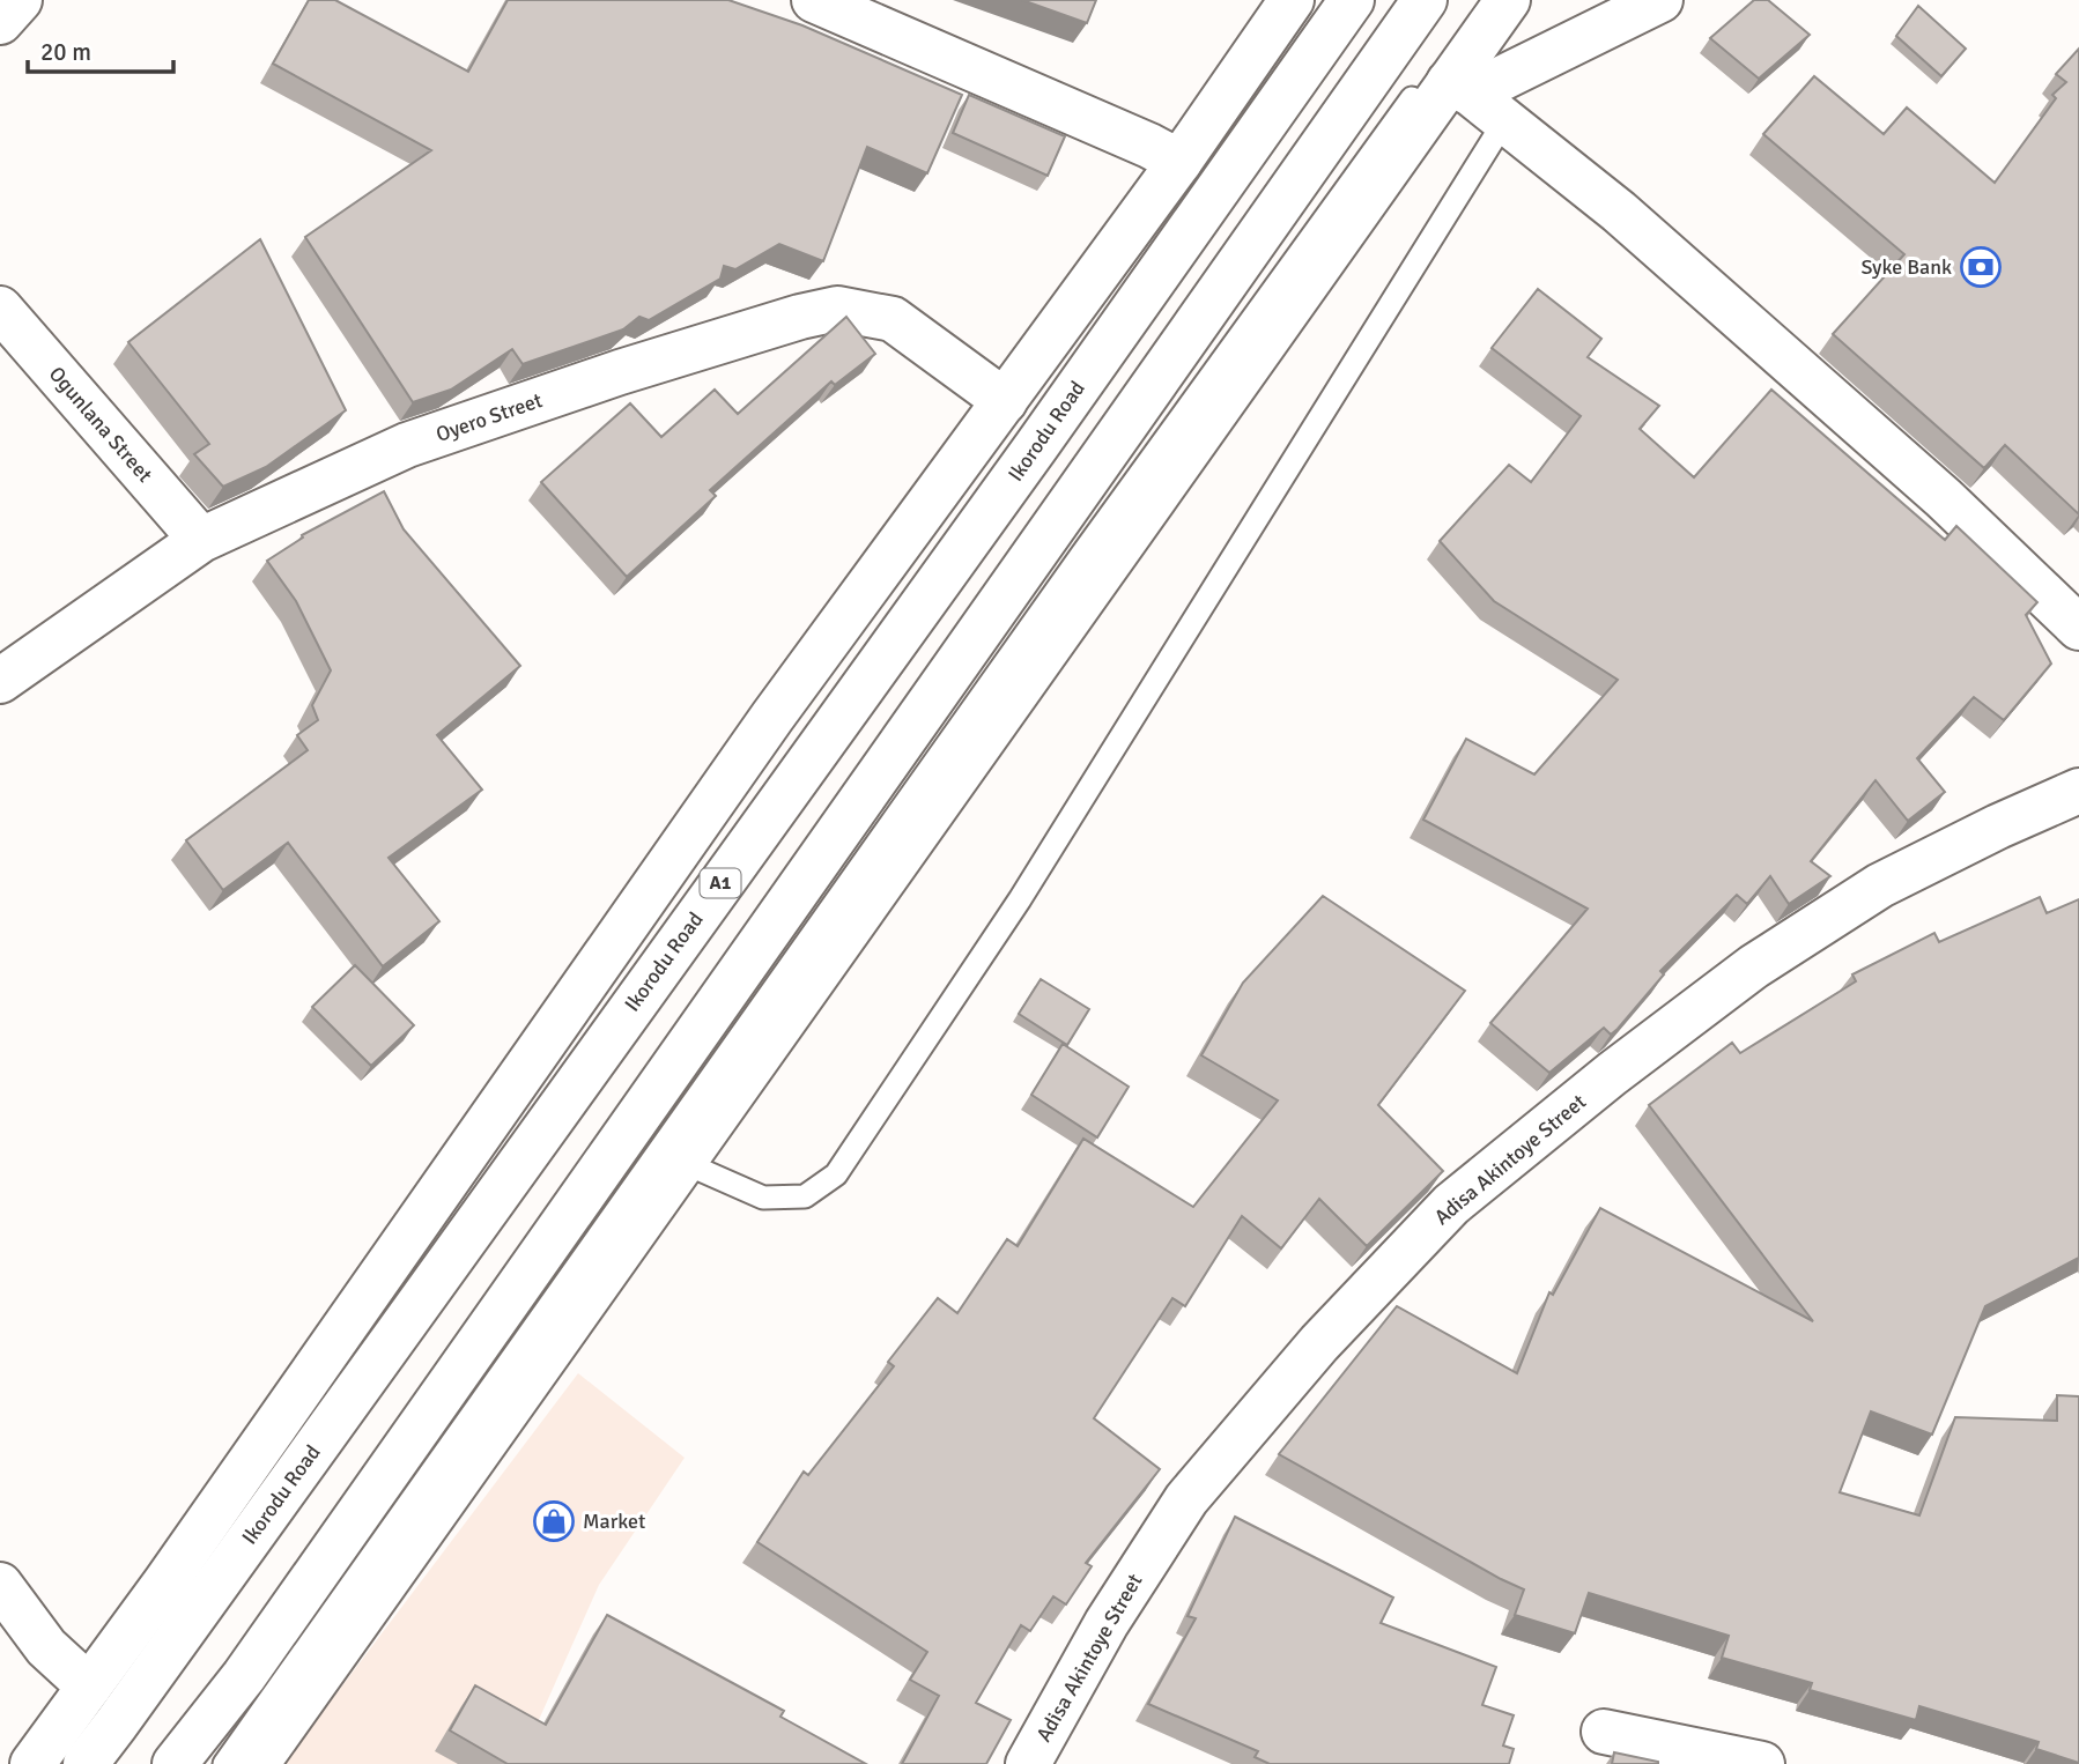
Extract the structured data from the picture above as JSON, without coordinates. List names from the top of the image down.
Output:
{
  "streets": {
    "main road": [
      "Oyero Street",
      "Ogunlana Street",
      "Ikorodu Road",
      "A1",
      "Adisa Akintoye Street"
    ]
  },
  "crossings": [
    ["Oyero Street", "Ogunlana Street"]
  ],
  "places": {
    "bank": ["Syke Bank"],
    "shop": ["Market"]
  },
  "scale_bar": "20 m"
}
